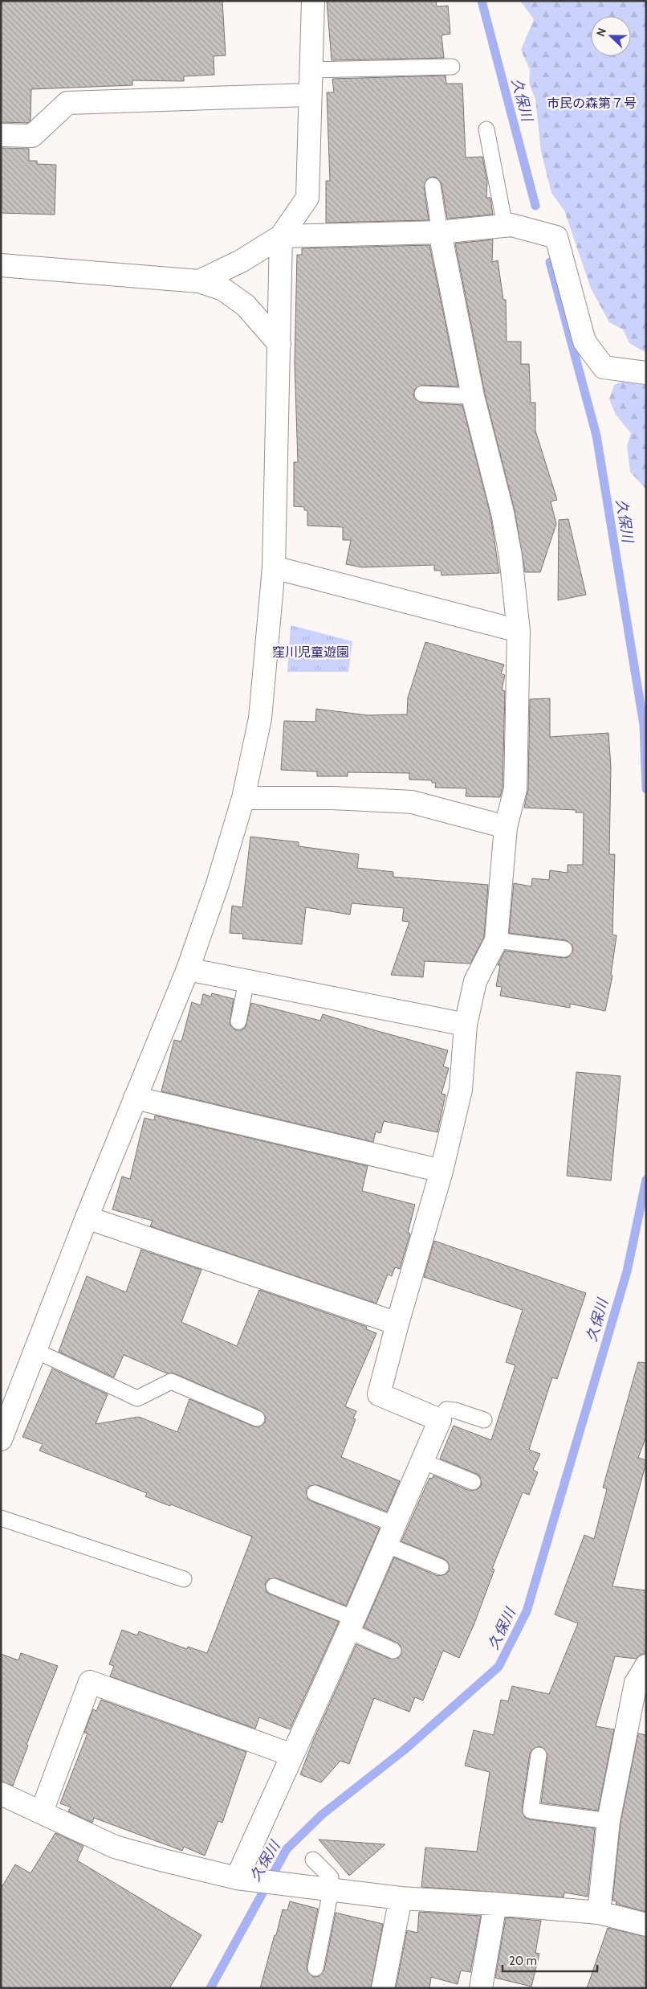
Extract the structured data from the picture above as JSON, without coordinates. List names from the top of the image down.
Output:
{
  "water": ["久保川"],
  "parks": ["市民の森第７号", "窪川児童遊園"],
  "scale_bar": "20 m",
  "north": "left"
}
